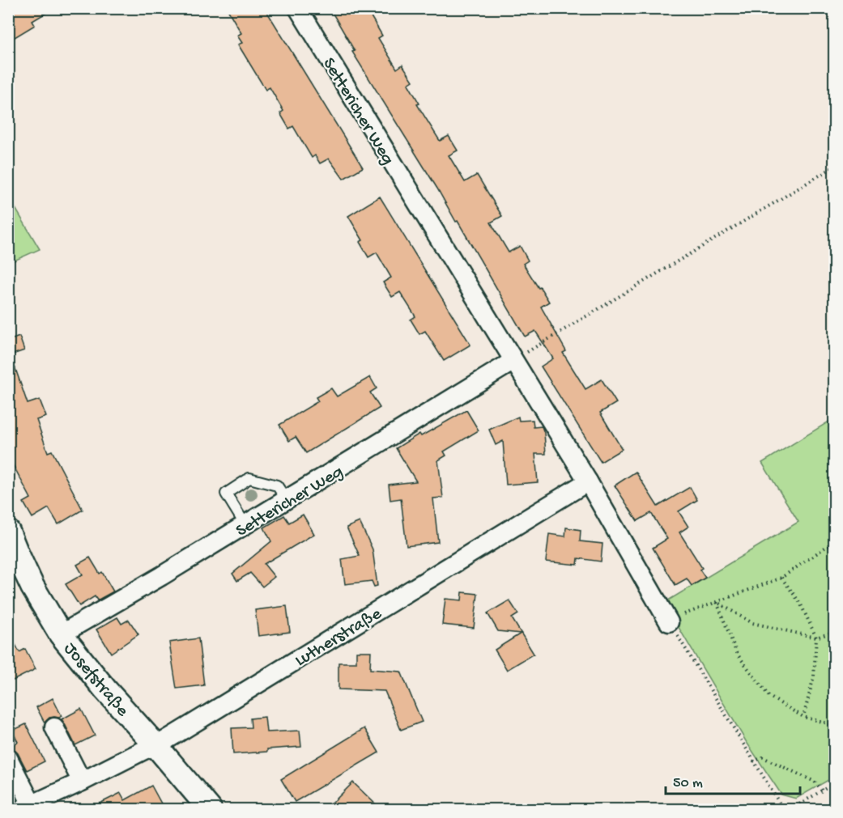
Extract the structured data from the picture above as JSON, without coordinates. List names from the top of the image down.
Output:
{
  "streets": {
    "street": ["Settericher Weg", "Lutherstraße", "Josefstraße"]
  },
  "crossings": [
    ["Settericher Weg", "Lutherstraße"],
    ["Settericher Weg", "Josefstraße"],
    ["Lutherstraße", "Josefstraße"]
  ],
  "scale_bar": "50 m"
}
